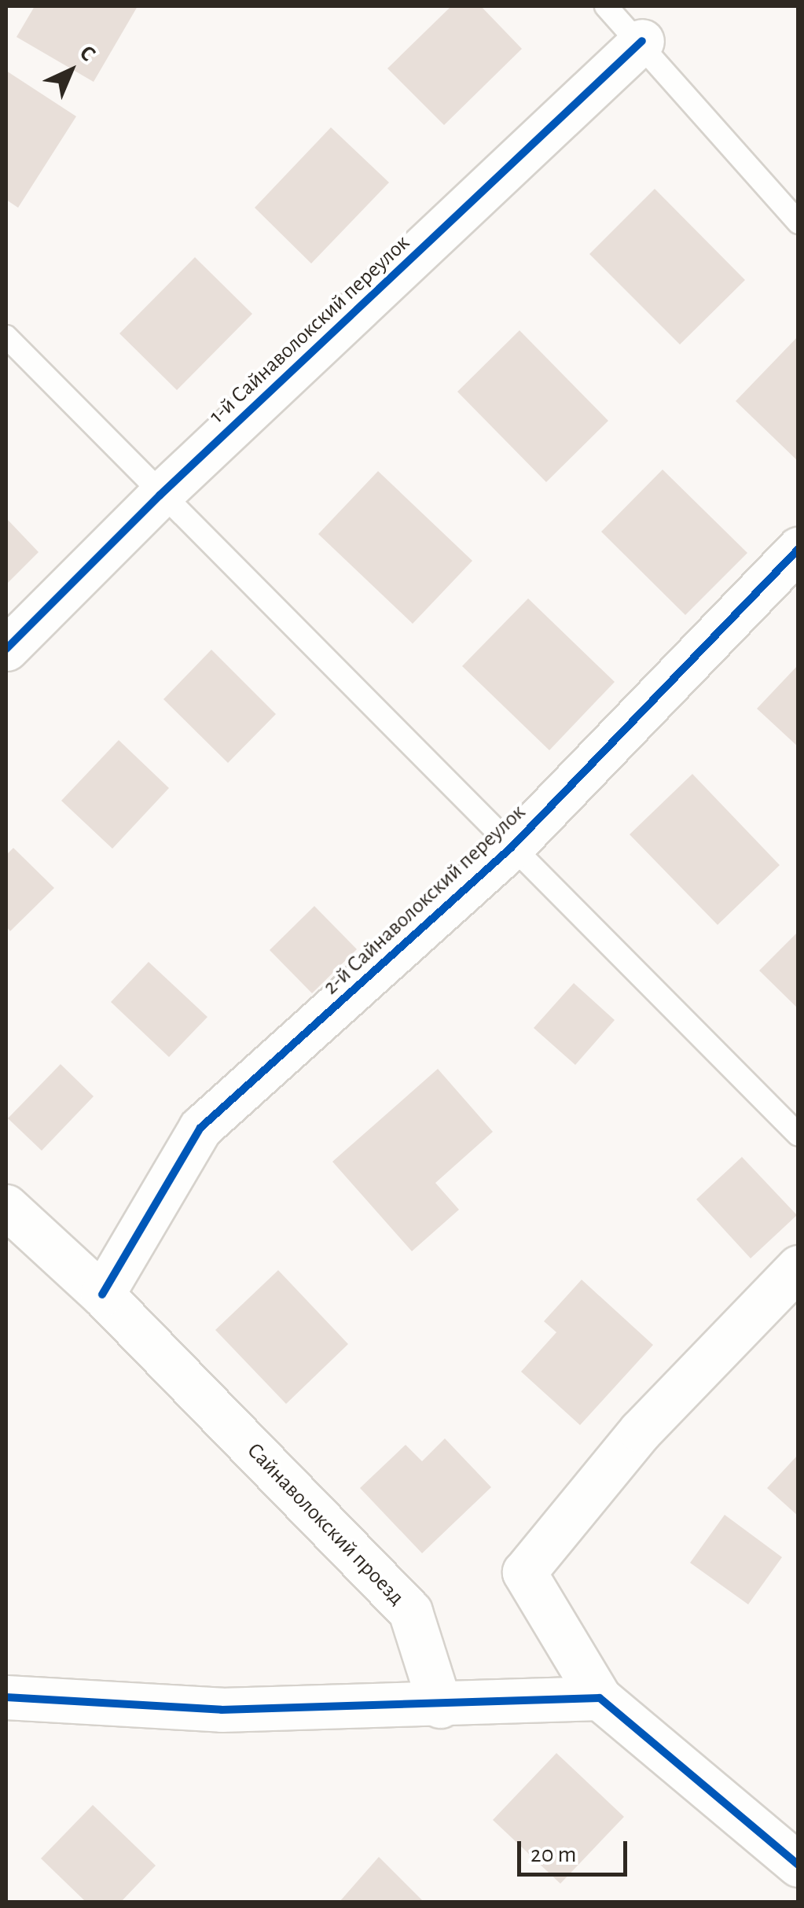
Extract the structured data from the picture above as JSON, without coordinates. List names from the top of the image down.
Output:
{
  "streets": {
    "street": ["1-й Сайнаволокский переулок", "2-й Сайнаволокский переулок", "Сайнаволокский проезд"]
  },
  "crossings": [
    ["2-й Сайнаволокский переулок", "Сайнаволокский проезд"]
  ],
  "scale_bar": "20 m",
  "north": "top right"
}
